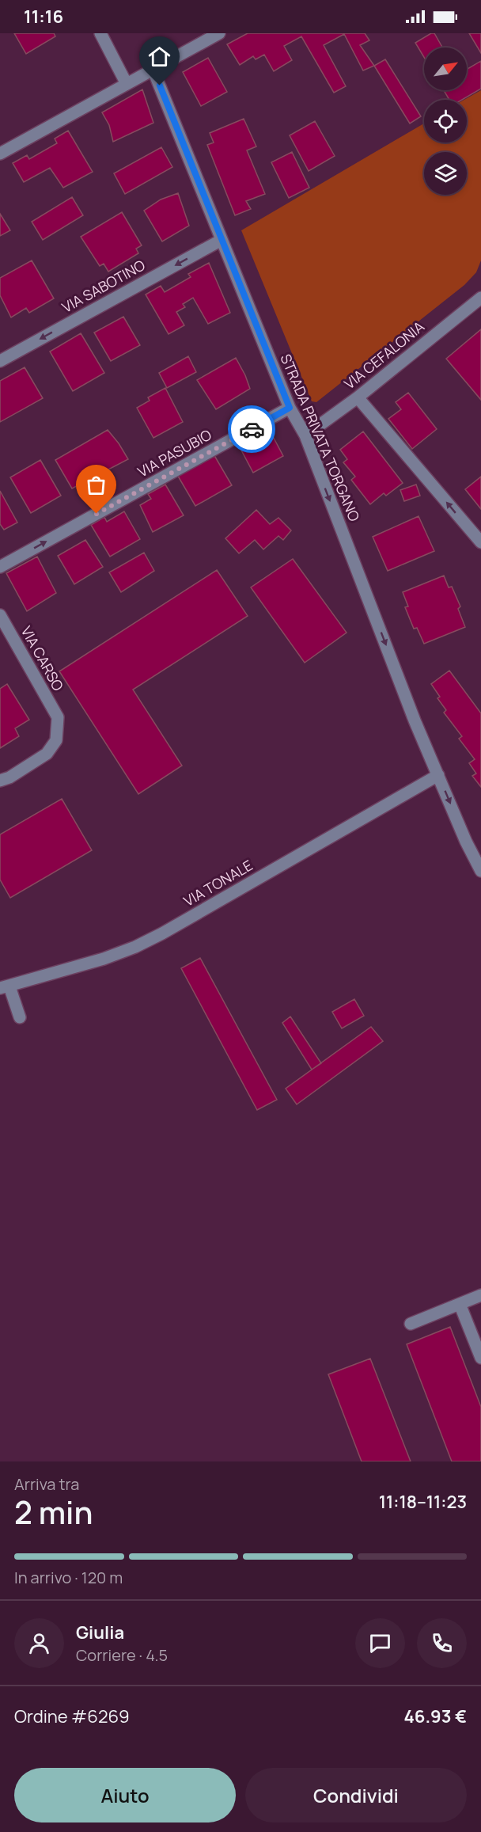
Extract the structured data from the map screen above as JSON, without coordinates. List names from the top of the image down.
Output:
{
  "streets": {
    "street": [
      "VIA SABOTINO",
      "VIA CEFALONIA",
      "STRADA PRIVATA TORGANO",
      "VIA PASUBIO",
      "VIA CARSO",
      "VIA TONALE"
    ]
  },
  "crossings": [
    ["VIA SABOTINO", "STRADA PRIVATA TORGANO"],
    ["VIA CEFALONIA", "STRADA PRIVATA TORGANO"],
    ["STRADA PRIVATA TORGANO", "VIA PASUBIO"],
    ["STRADA PRIVATA TORGANO", "VIA TONALE"]
  ],
  "one_way": ["VIA SABOTINO", "STRADA PRIVATA TORGANO", "VIA PASUBIO"],
  "north": "top right",
  "page": {
    "status": "11:16",
    "heading": ["2 min", "Arriva tra", "11:18–11:23"],
    "panel": [
      "Giulia",
      "Corriere · 4.5",
      "Ordine #6269",
      "46.93 €"
    ],
    "bar": "In arrivo · 120 m",
    "buttons": ["Aiuto", "Condividi"]
  }
}
